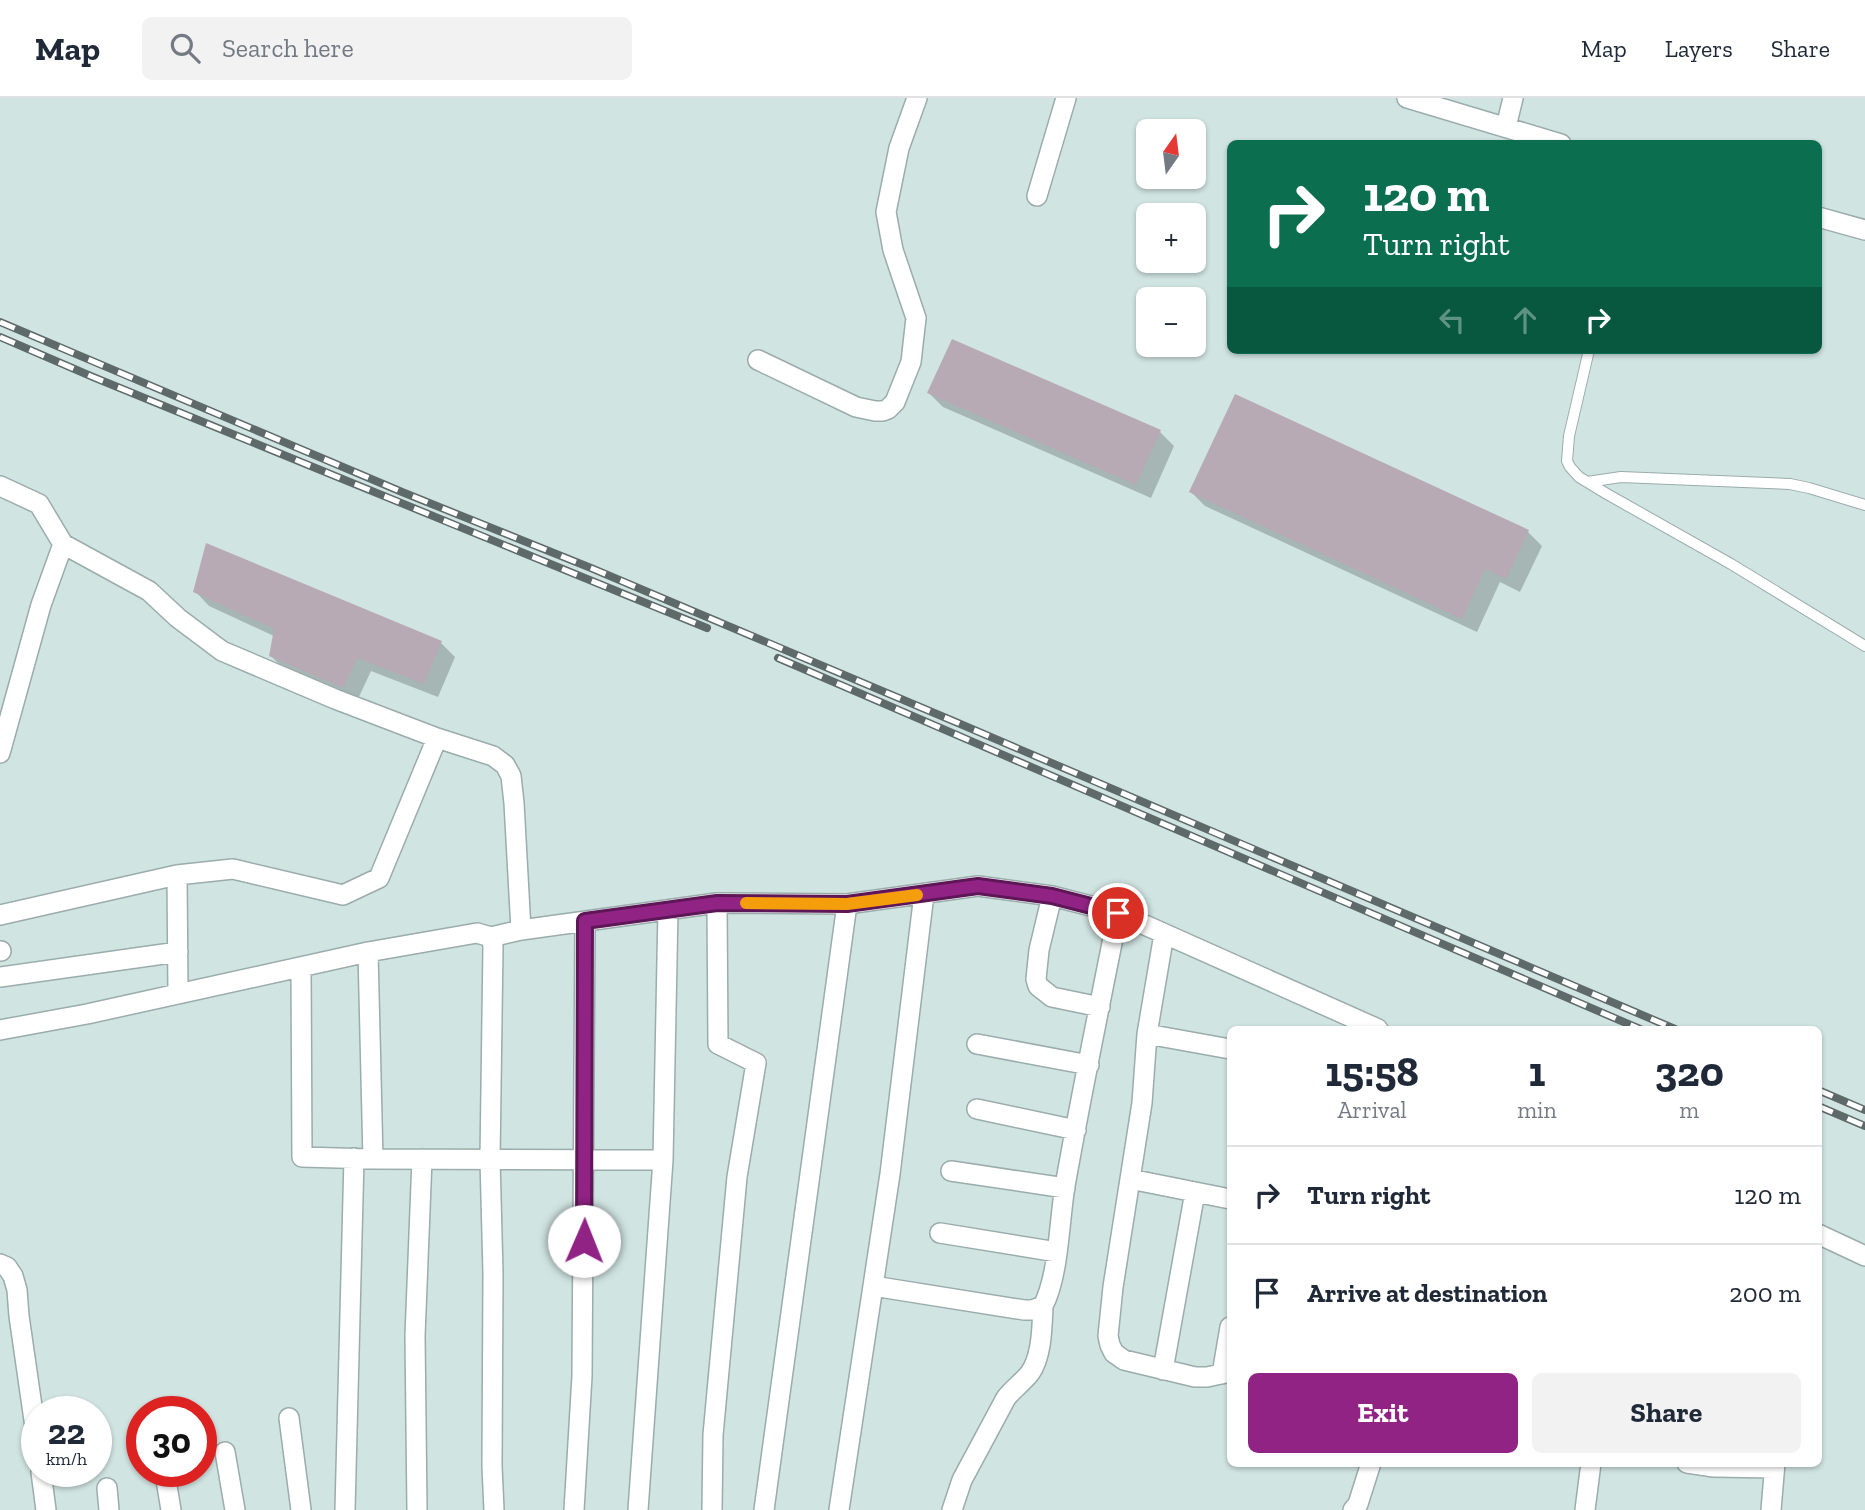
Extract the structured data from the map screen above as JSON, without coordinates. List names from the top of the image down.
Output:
{
  "north": "top",
  "page": {
    "header": "Map",
    "search": "Search here",
    "nav": ["Map", "Layers", "Share"],
    "map_buttons": ["+", "−"],
    "turn": ["120 m", "Turn right"],
    "eta": [
      "15:58",
      "Arrival",
      "1",
      "min",
      "320",
      "m"
    ],
    "list": [
      {
        "name": "Turn right",
        "value": "120 m"
      },
      {
        "name": "Arrive at destination",
        "value": "200 m"
      }
    ],
    "buttons": ["Exit", "Share"],
    "speed": "22 km/h",
    "limit": "30"
  }
}
